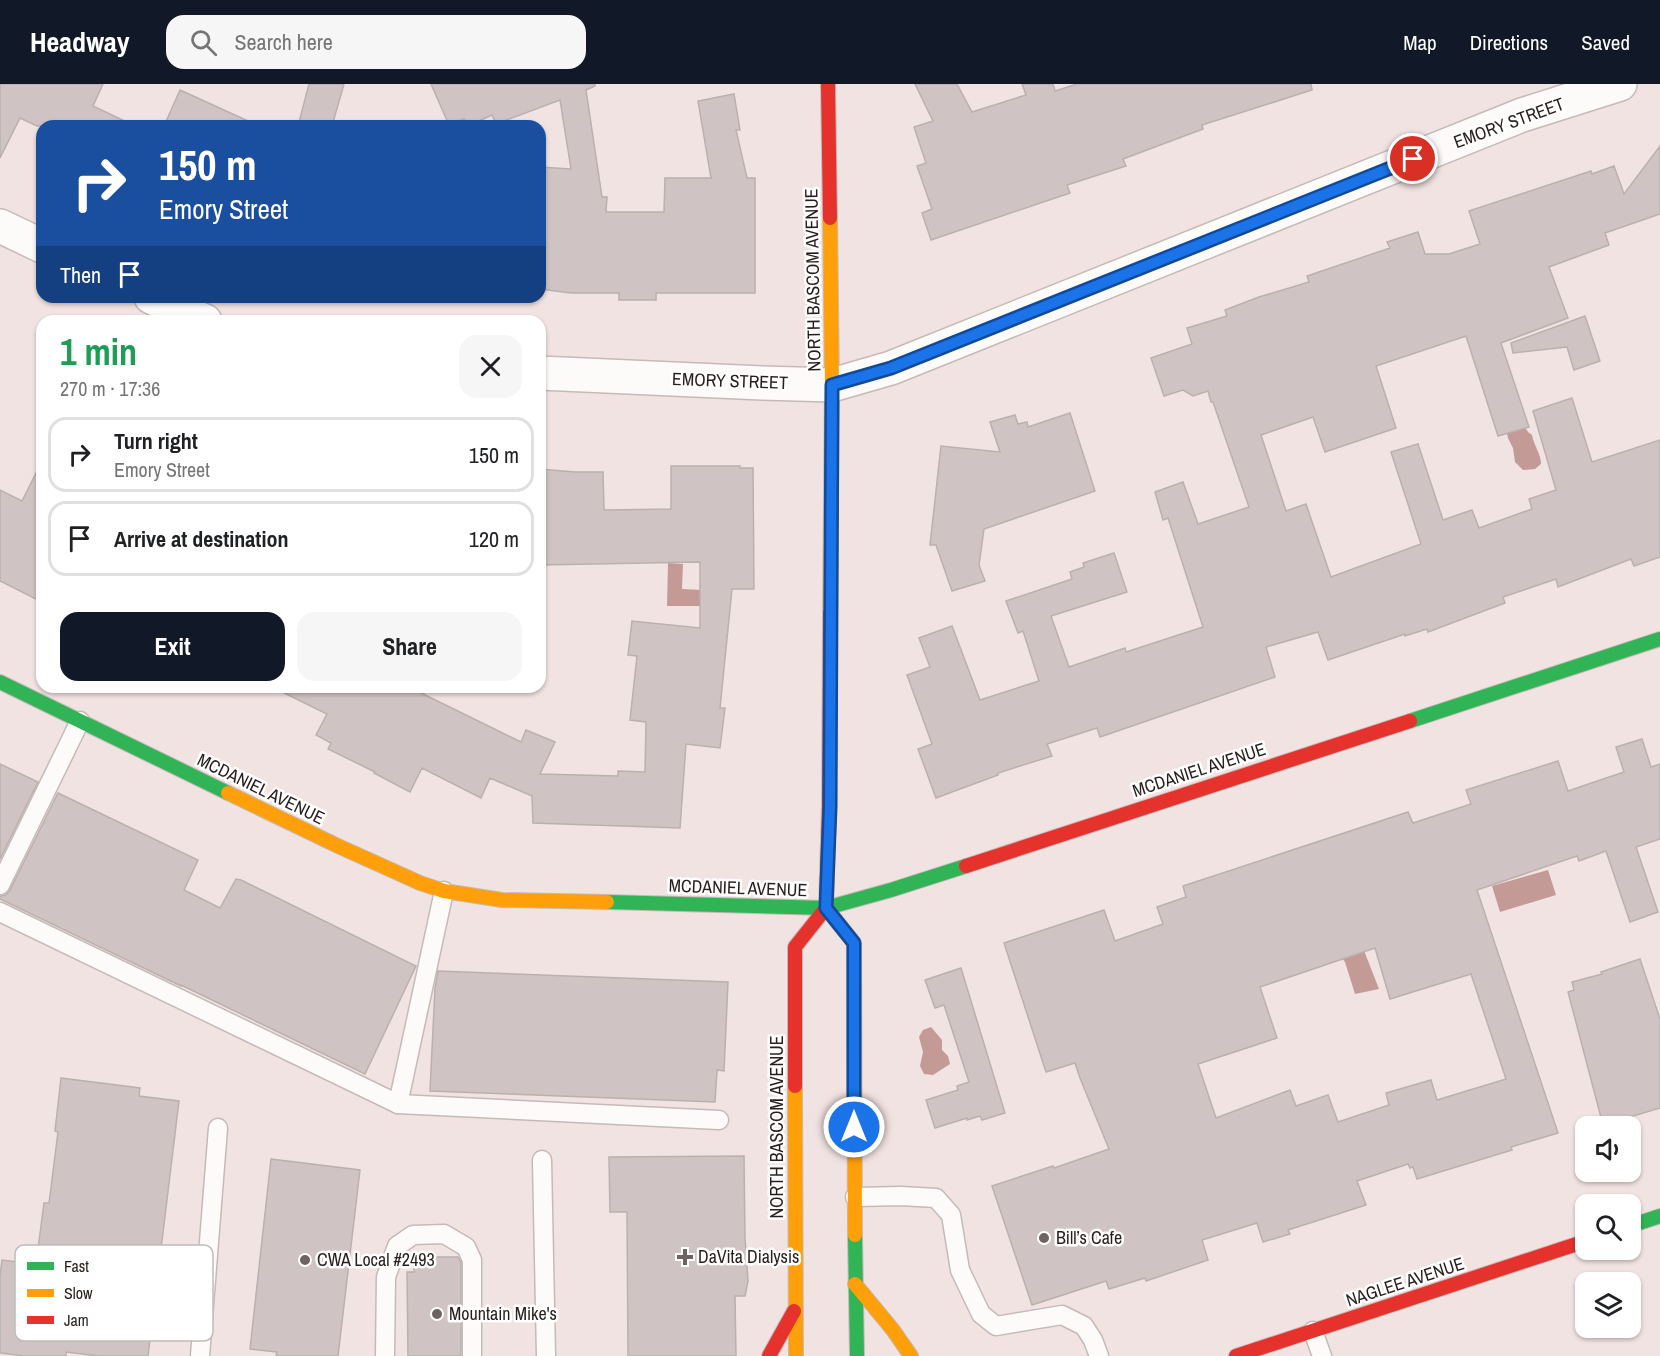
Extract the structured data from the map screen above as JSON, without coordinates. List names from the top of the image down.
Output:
{
  "streets": {
    "main road": ["NORTH BASCOM AVENUE", "MCDANIEL AVENUE", "NAGLEE AVENUE"],
    "street": ["EMORY STREET"]
  },
  "crossings": [
    ["EMORY STREET", "NORTH BASCOM AVENUE"],
    ["NORTH BASCOM AVENUE", "MCDANIEL AVENUE"]
  ],
  "places": {
    "other": ["Bill’s Cafe", "CWA Local #2493", "Mountain Mike's"],
    "health": ["DaVita Dialysis"]
  },
  "legend": ["Fast", "Slow", "Jam"],
  "page": {
    "header": "Headway",
    "search": "Search here",
    "nav": ["Map", "Directions", "Saved"],
    "turn": ["150 m", "Emory Street"],
    "then": "Then",
    "heading": ["1 min", "270 m · 17:36"],
    "list": [
      {
        "name": "Turn right",
        "note": "Emory Street",
        "value": "150 m"
      },
      {
        "name": "Arrive at destination",
        "value": "120 m"
      }
    ],
    "buttons": ["Exit", "Share"]
  }
}
